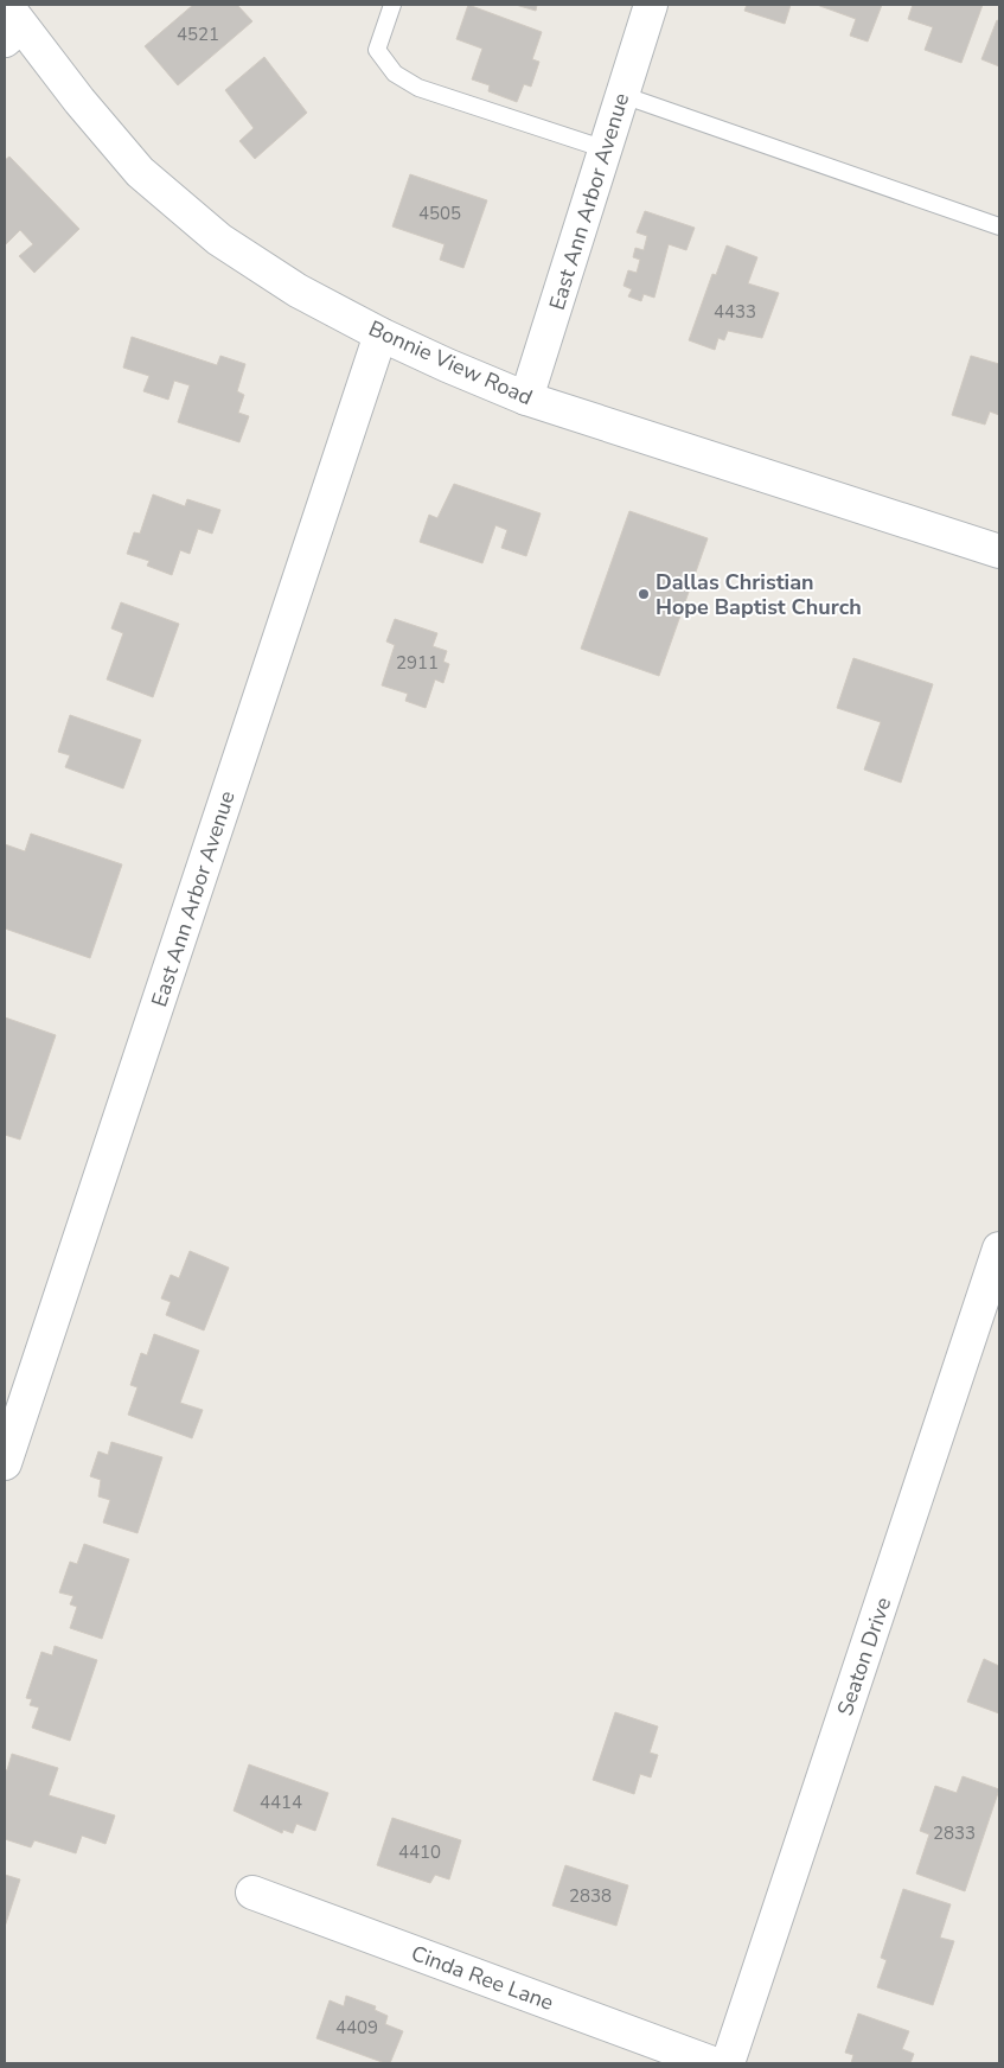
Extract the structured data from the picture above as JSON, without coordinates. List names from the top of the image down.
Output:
{
  "streets": {
    "street": [
      "East Ann Arbor Avenue",
      "Bonnie View Road",
      "Seaton Drive",
      "Cinda Ree Lane"
    ]
  },
  "crossings": [
    ["East Ann Arbor Avenue", "Bonnie View Road"]
  ],
  "places": ["Dallas Christian Hope Baptist Church"],
  "house_numbers": [
    "4521",
    "4505",
    "4433",
    "2911",
    "4414",
    "2833",
    "4410",
    "2838",
    "4409"
  ]
}
